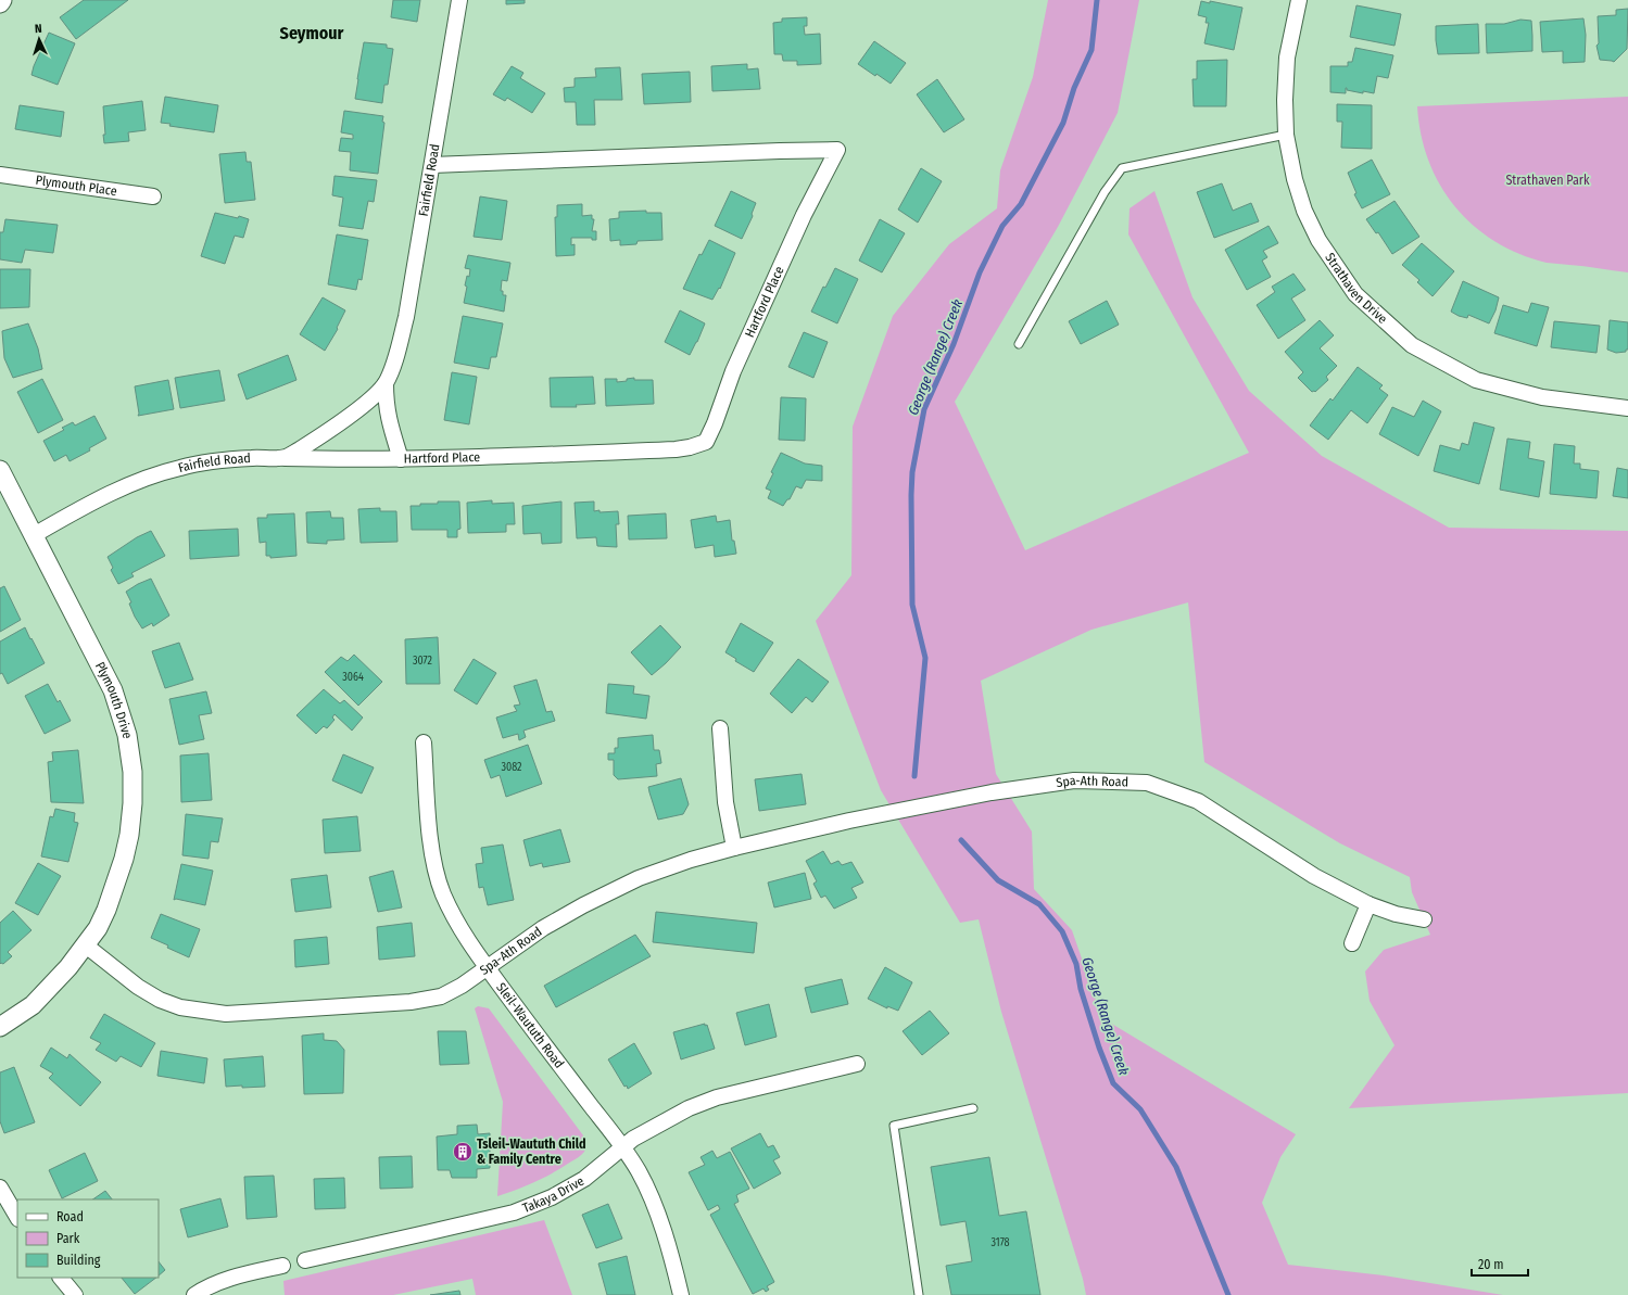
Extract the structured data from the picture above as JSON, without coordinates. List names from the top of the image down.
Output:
{
  "streets": {
    "street": [
      "Fairfield Road",
      "Plymouth Place",
      "Strathaven Drive",
      "Hartford Place",
      "Plymouth Drive",
      "Spa-Ath Road",
      "Sleil-Waututh Road",
      "Takaya Drive"
    ]
  },
  "crossings": [
    ["Fairfield Road", "Hartford Place"],
    ["Fairfield Road", "Plymouth Drive"],
    ["Plymouth Drive", "Spa-Ath Road"],
    ["Spa-Ath Road", "Sleil-Waututh Road"],
    ["Sleil-Waututh Road", "Takaya Drive"]
  ],
  "districts": ["Seymour"],
  "water": ["George (Range) Creek"],
  "parks": ["Strathaven Park"],
  "places": {
    "building": ["Tsleil-Waututh Child & Family Centre"]
  },
  "house_numbers": [
    "3072",
    "3064",
    "3082",
    "3178"
  ],
  "legend": ["Road", "Park", "Building"],
  "scale_bar": "20 m",
  "north": "top"
}
